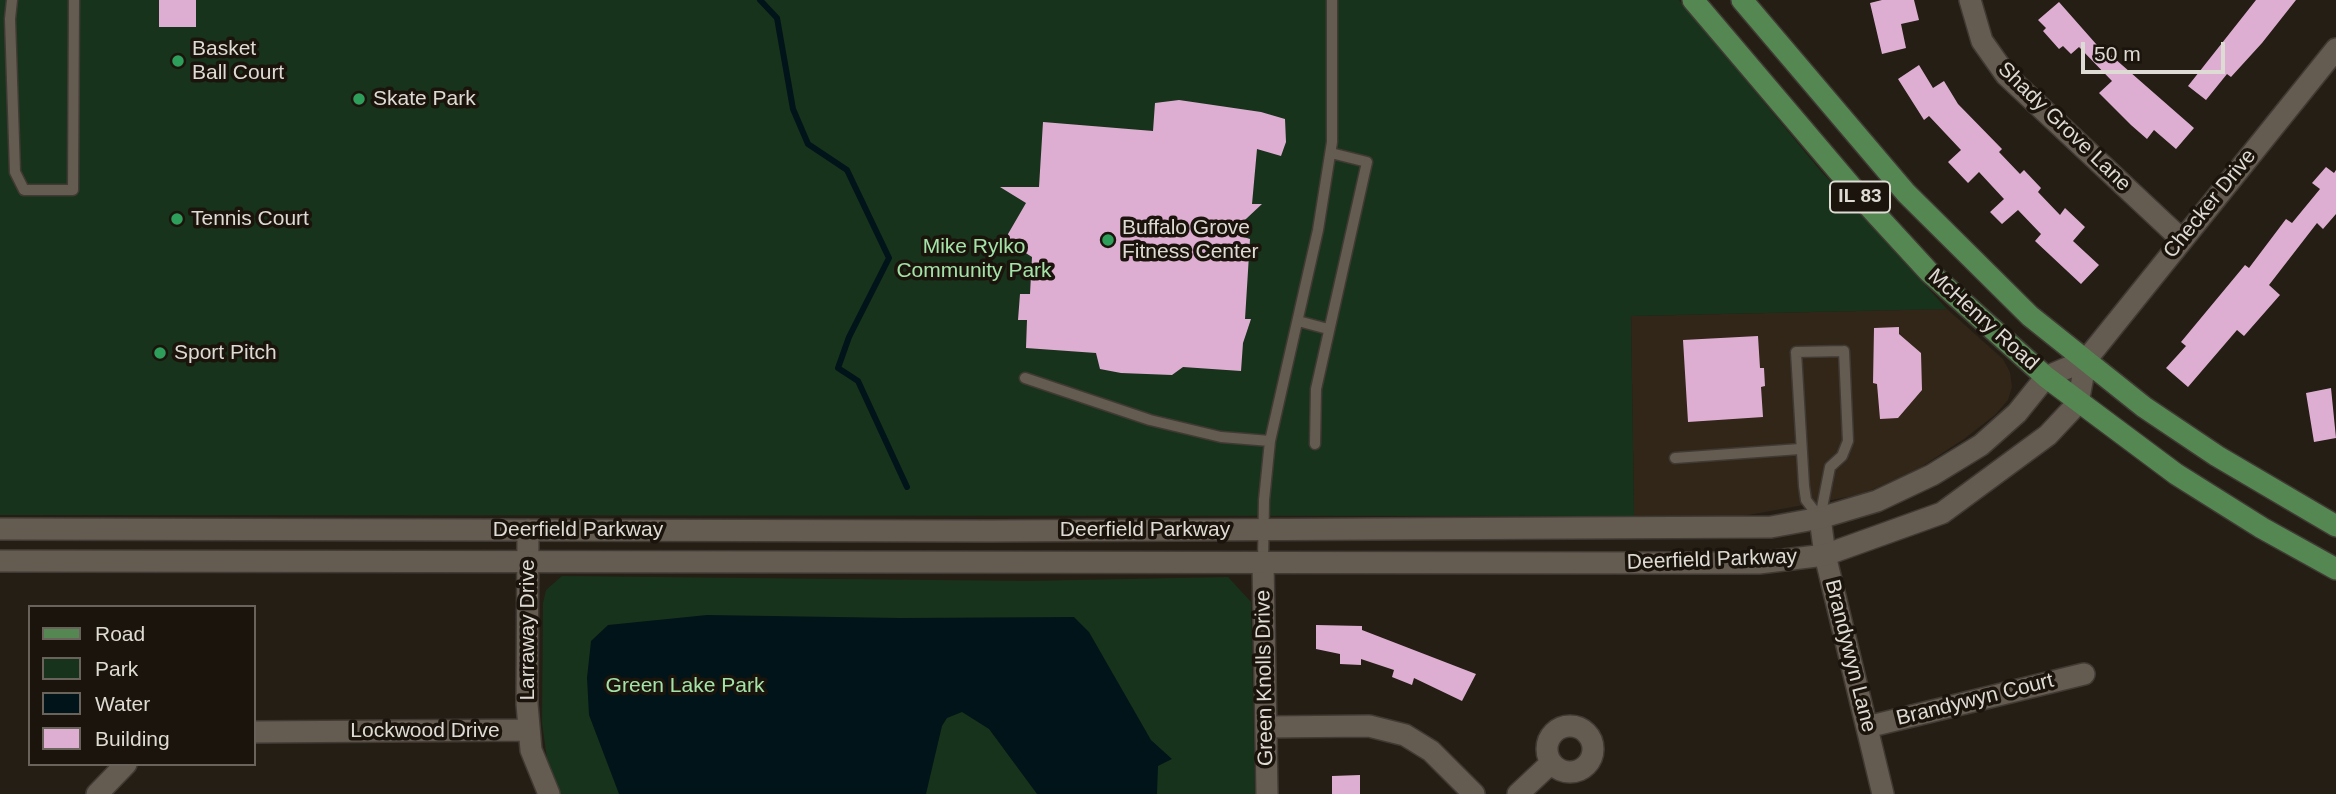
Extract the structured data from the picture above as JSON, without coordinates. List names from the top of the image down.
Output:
{
  "streets": {
    "main road": [
      "Shady Grove Lane",
      "IL 83",
      "Checker Drive",
      "McHenry Road",
      "Deerfield Parkway",
      "Larraway Drive",
      "Brandywyn Lane",
      "Green Knolls Drive",
      "Brandywyn Court",
      "Lockwood Drive"
    ]
  },
  "crossings": [
    ["Shady Grove Lane", "Checker Drive"],
    ["Checker Drive", "McHenry Road"],
    ["Checker Drive", "Deerfield Parkway"],
    ["McHenry Road", "Deerfield Parkway"],
    ["Deerfield Parkway", "Larraway Drive"],
    ["Deerfield Parkway", "Brandywyn Lane"],
    ["Deerfield Parkway", "Green Knolls Drive"],
    ["Larraway Drive", "Lockwood Drive"],
    ["Brandywyn Lane", "Brandywyn Court"]
  ],
  "parks": ["Mike Rylko Community Park", "Green Lake Park"],
  "places": [
    "Basket Ball Court",
    "Skate Park",
    "Tennis Court",
    "Buffalo Grove Fitness Center",
    "Sport Pitch"
  ],
  "legend": [
    "Road",
    "Park",
    "Water",
    "Building"
  ],
  "scale_bar": "50 m"
}
